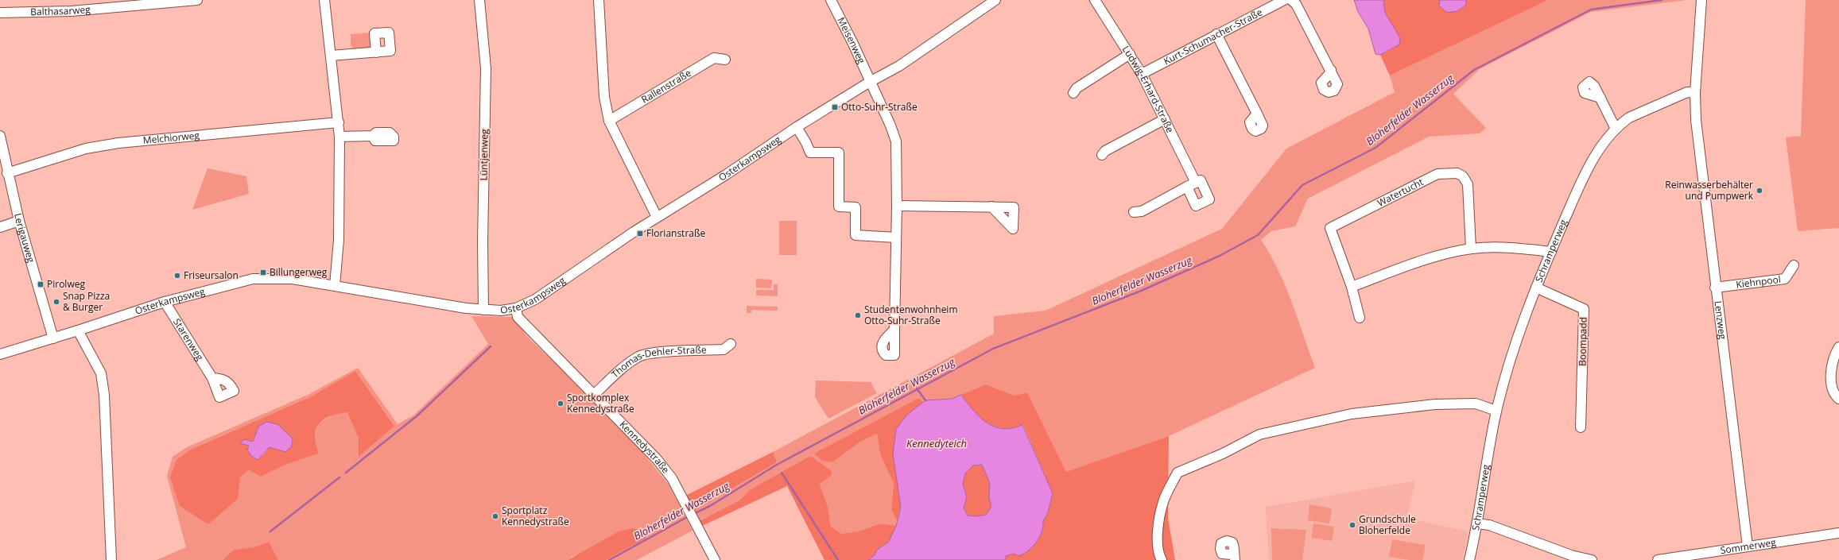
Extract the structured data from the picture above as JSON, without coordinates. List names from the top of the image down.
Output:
{
  "streets": {
    "street": [
      "Balthasarweg",
      "Kurt-Schumacher-Straße",
      "Meisenweg",
      "Rallenstraße",
      "Ludwig-Erhard-Straße",
      "Melchiorweg",
      "Lüntjenweg",
      "Osterkampsweg",
      "Watertucht",
      "Lerigauweg",
      "Schramperweg",
      "Kiehnpool",
      "Lenzweg",
      "Starenweg",
      "Boompadd",
      "Thomas-Dehler-Straße",
      "Kennedystraße",
      "Sommerweg"
    ]
  },
  "crossings": [
    ["Kurt-Schumacher-Straße", "Ludwig-Erhard-Straße"],
    ["Meisenweg", "Osterkampsweg"],
    ["Melchiorweg", "Lerigauweg"],
    ["Lüntjenweg", "Osterkampsweg"],
    ["Osterkampsweg", "Lerigauweg"],
    ["Osterkampsweg", "Starenweg"],
    ["Osterkampsweg", "Kennedystraße"],
    ["Schramperweg", "Lenzweg"],
    ["Schramperweg", "Boompadd"],
    ["Kiehnpool", "Lenzweg"],
    ["Lenzweg", "Sommerweg"],
    ["Thomas-Dehler-Straße", "Kennedystraße"]
  ],
  "water": ["Bloherfelder Wasserzug", "Kennedyteich"],
  "places": {
    "transit": [
      "Otto-Suhr-Straße",
      "Florianstraße",
      "Billungerweg",
      "Pirolweg"
    ],
    "other": [
      "Reinwasserbehälter und Pumpwerk",
      "Friseursalon",
      "Snap Pizza & Burger",
      "Studentenwohnheim Otto-Suhr-Straße",
      "Sportkomplex Kennedystraße",
      "Sportplatz Kennedystraße",
      "Grundschule Bloherfelde"
    ]
  }
}
